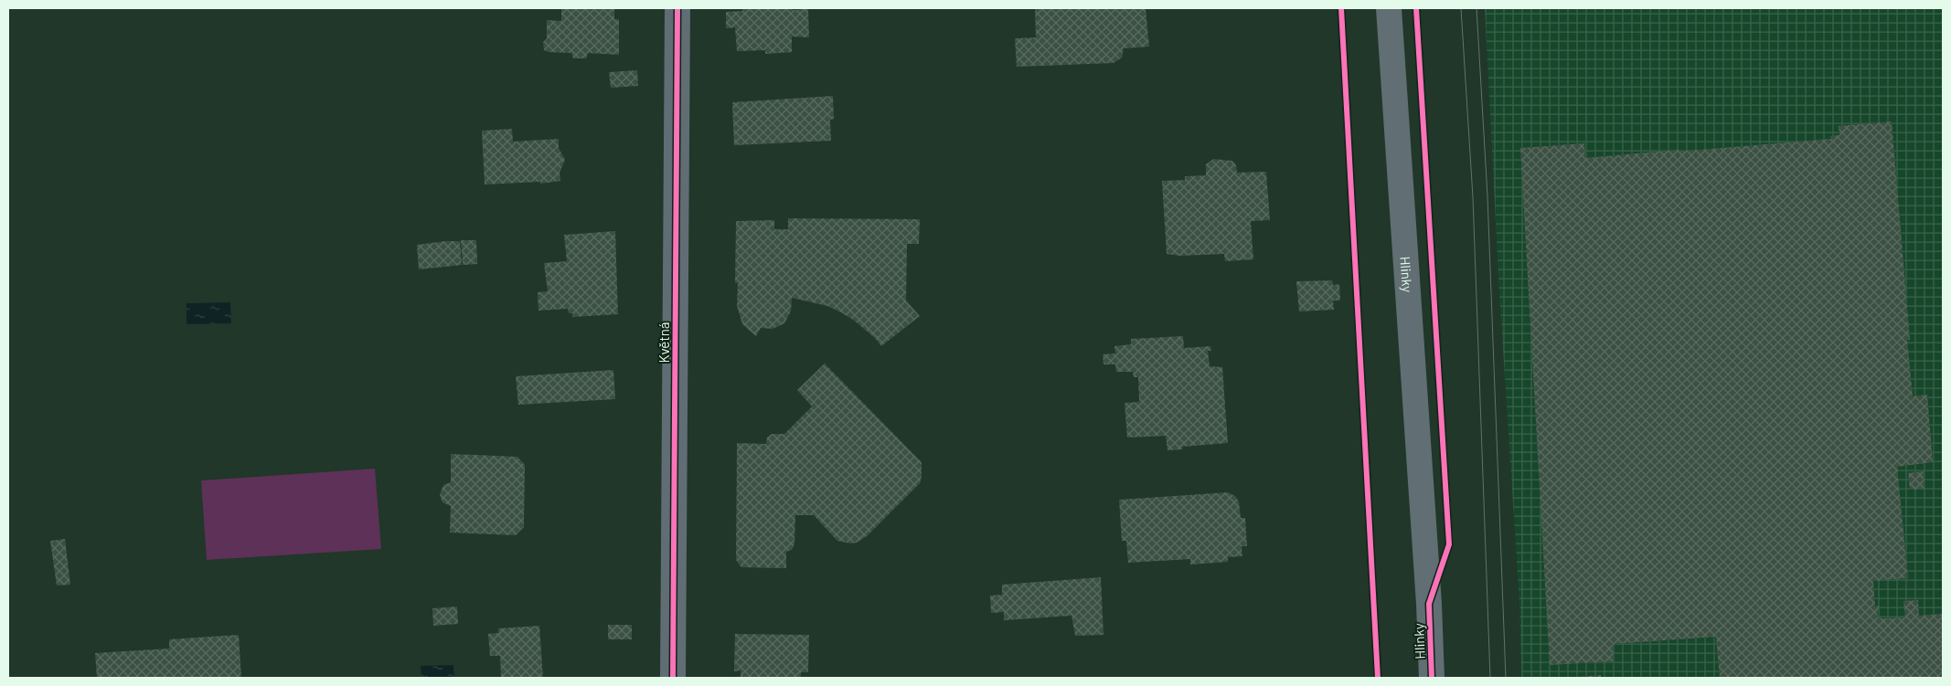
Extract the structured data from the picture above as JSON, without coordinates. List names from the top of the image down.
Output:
{
  "streets": {
    "street": ["Hlinky", "Květná"]
  }
}
